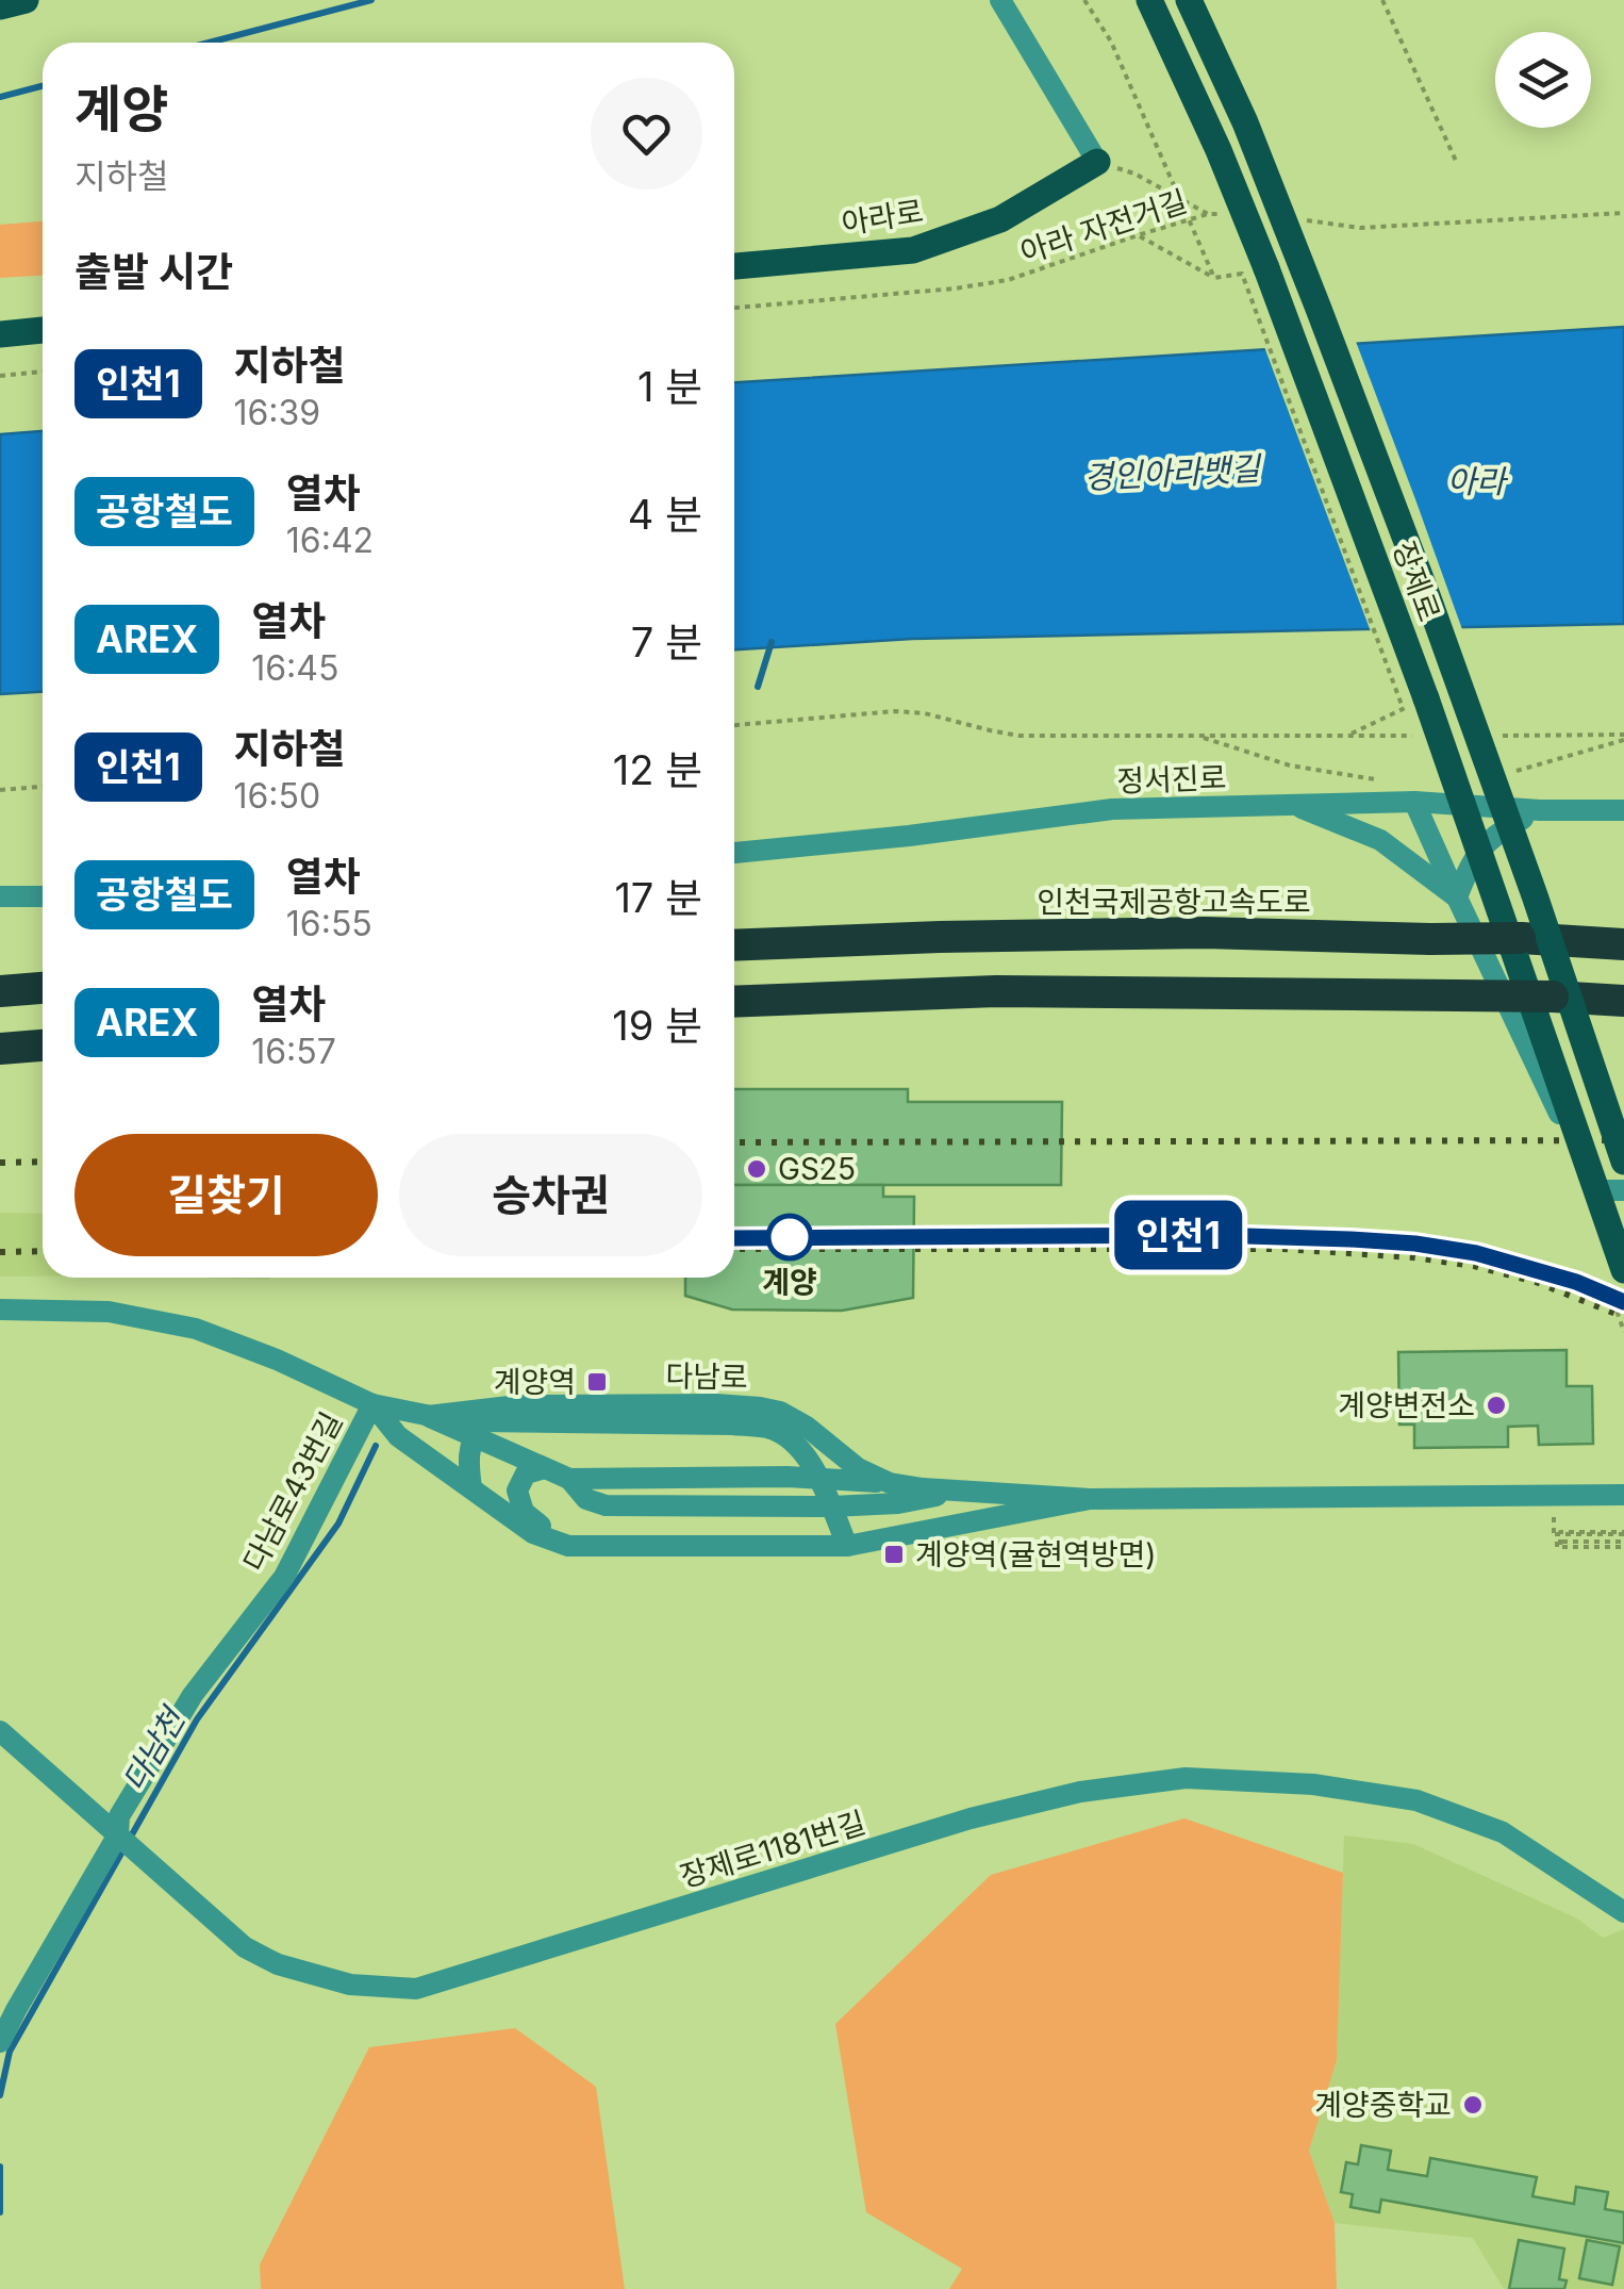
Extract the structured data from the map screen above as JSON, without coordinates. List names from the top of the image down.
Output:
{
  "streets": {
    "highway": ["인천국제공항고속도로"],
    "main road": ["아라로", "장제로"],
    "street": [
      "정서진로",
      "다남로",
      "다남로43번길",
      "장제로1181번길"
    ],
    "path": ["아라 자전거길"]
  },
  "crossings": [
    ["다남로", "다남로43번길"],
    ["다남로43번길", "장제로1181번길"]
  ],
  "water": ["경인아라뱃길", "아라", "다남천"],
  "places": {
    "other": [
      "GS25",
      "계양",
      "계양변전소",
      "계양중학교"
    ],
    "transit": ["계양역", "계양역(귤현역방면)"]
  },
  "lines": ["metro line 인천1"],
  "page": {
    "on_map": "인천1",
    "heading": [
      ["계양", "지하철"],
      "출발 시간"
    ],
    "list": [
      {
        "mark": "인천1",
        "name": "지하철",
        "note": "16:39",
        "value": "1 분"
      },
      {
        "mark": "공항철도",
        "name": "열차",
        "note": "16:42",
        "value": "4 분"
      },
      {
        "mark": "AREX",
        "name": "열차",
        "note": "16:45",
        "value": "7 분"
      },
      {
        "mark": "인천1",
        "name": "지하철",
        "note": "16:50",
        "value": "12 분"
      },
      {
        "mark": "공항철도",
        "name": "열차",
        "note": "16:55",
        "value": "17 분"
      },
      {
        "mark": "AREX",
        "name": "열차",
        "note": "16:57",
        "value": "19 분"
      }
    ],
    "buttons": ["길찾기", "승차권"]
  }
}
